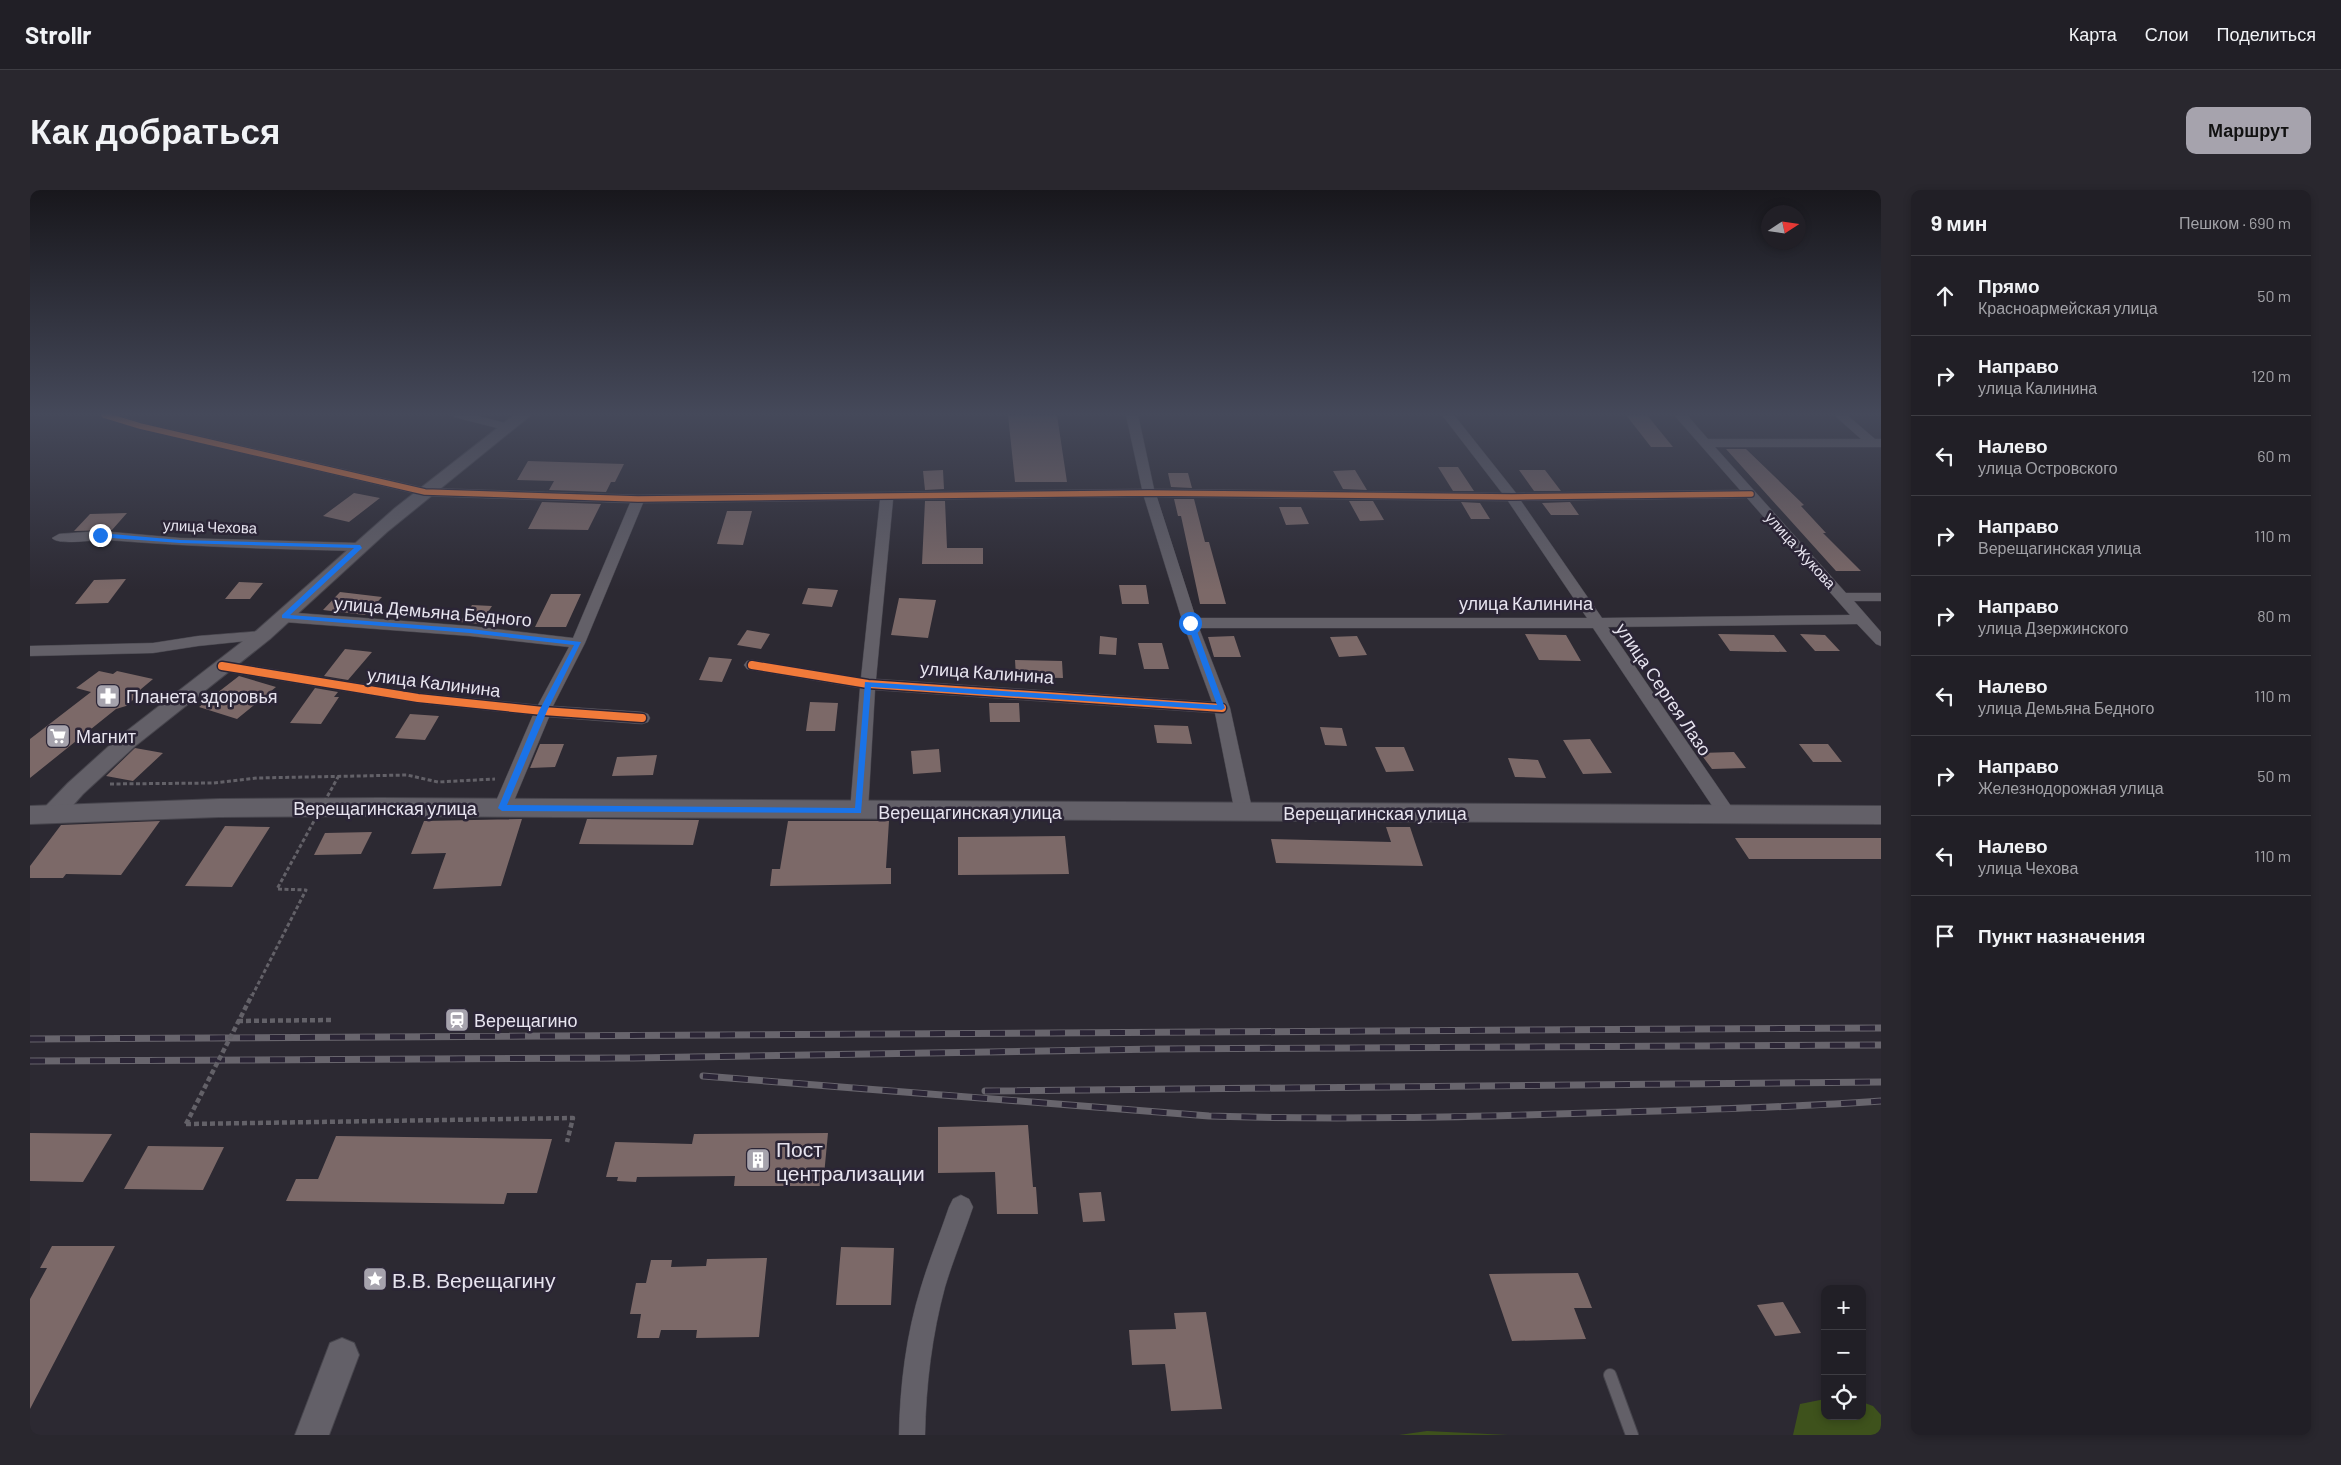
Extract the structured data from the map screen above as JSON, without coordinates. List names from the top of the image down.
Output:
{
  "streets": {
    "main road": ["Верещагинская улица"],
    "street": [
      "улица Чехова",
      "улица Жукова",
      "улица Калинина",
      "улица Демьяна Бедного",
      "улица Сергея Лазо"
    ]
  },
  "crossings": [
    ["улица Жукова", "улица Калинина"],
    ["улица Калинина", "улица Сергея Лазо"],
    ["улица Сергея Лазо", "Верещагинская улица"]
  ],
  "places": {
    "pharmacy": ["Планета здоровья"],
    "supermarket": ["Магнит"],
    "station": ["Верещагино"],
    "building": ["Пост централизации"],
    "place": ["В.В. Верещагину"]
  },
  "north": "right",
  "page": {
    "header": "Strollr",
    "nav": ["Карта", "Слои", "Поделиться"],
    "buttons": "Маршрут",
    "title": "Как добраться",
    "heading": ["9 мин", "Пешком · 690 m"],
    "list": [
      ["Прямо", "Красноармейская улица", "50 m"],
      ["Направо", "улица Калинина", "120 m"],
      ["Налево", "улица Островского", "60 m"],
      ["Направо", "Верещагинская улица", "110 m"],
      ["Направо", "улица Дзержинского", "80 m"],
      ["Налево", "улица Демьяна Бедного", "110 m"],
      ["Направо", "Железнодорожная улица", "50 m"],
      ["Налево", "улица Чехова", "110 m"],
      "Пункт назначения"
    ],
    "map_buttons": ["+", "−"]
  }
}
